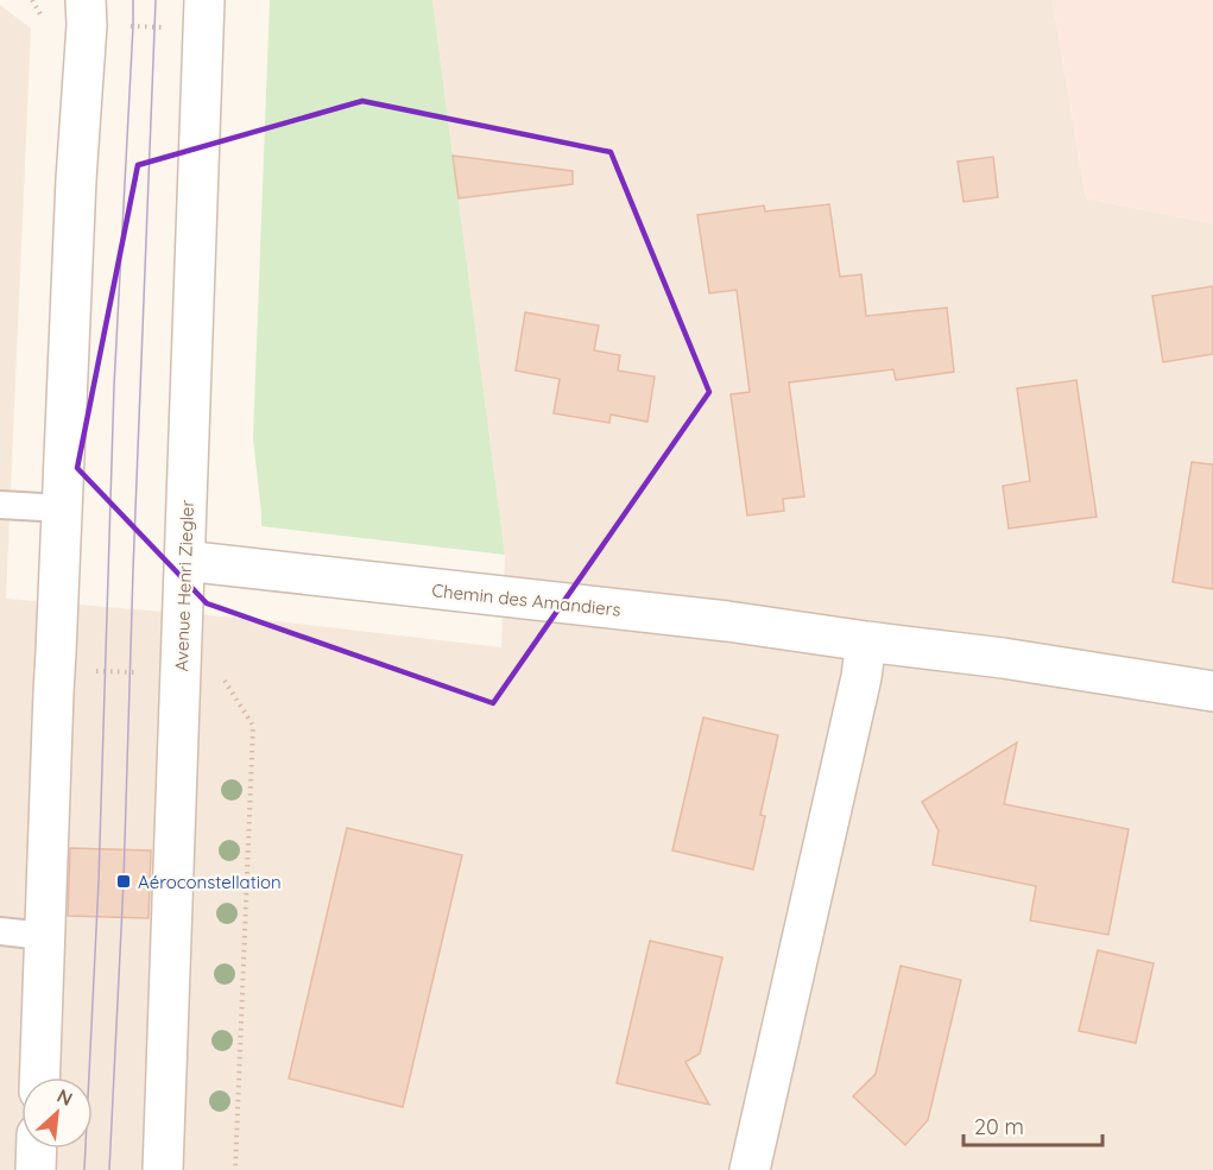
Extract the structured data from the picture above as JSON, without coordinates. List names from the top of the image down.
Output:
{
  "streets": {
    "street": ["Avenue Henri Ziegler", "Chemin des Amandiers"]
  },
  "crossings": [
    ["Avenue Henri Ziegler", "Chemin des Amandiers"]
  ],
  "places": {
    "transit": ["Aéroconstellation"]
  },
  "scale_bar": "20 m",
  "north": "top right"
}
